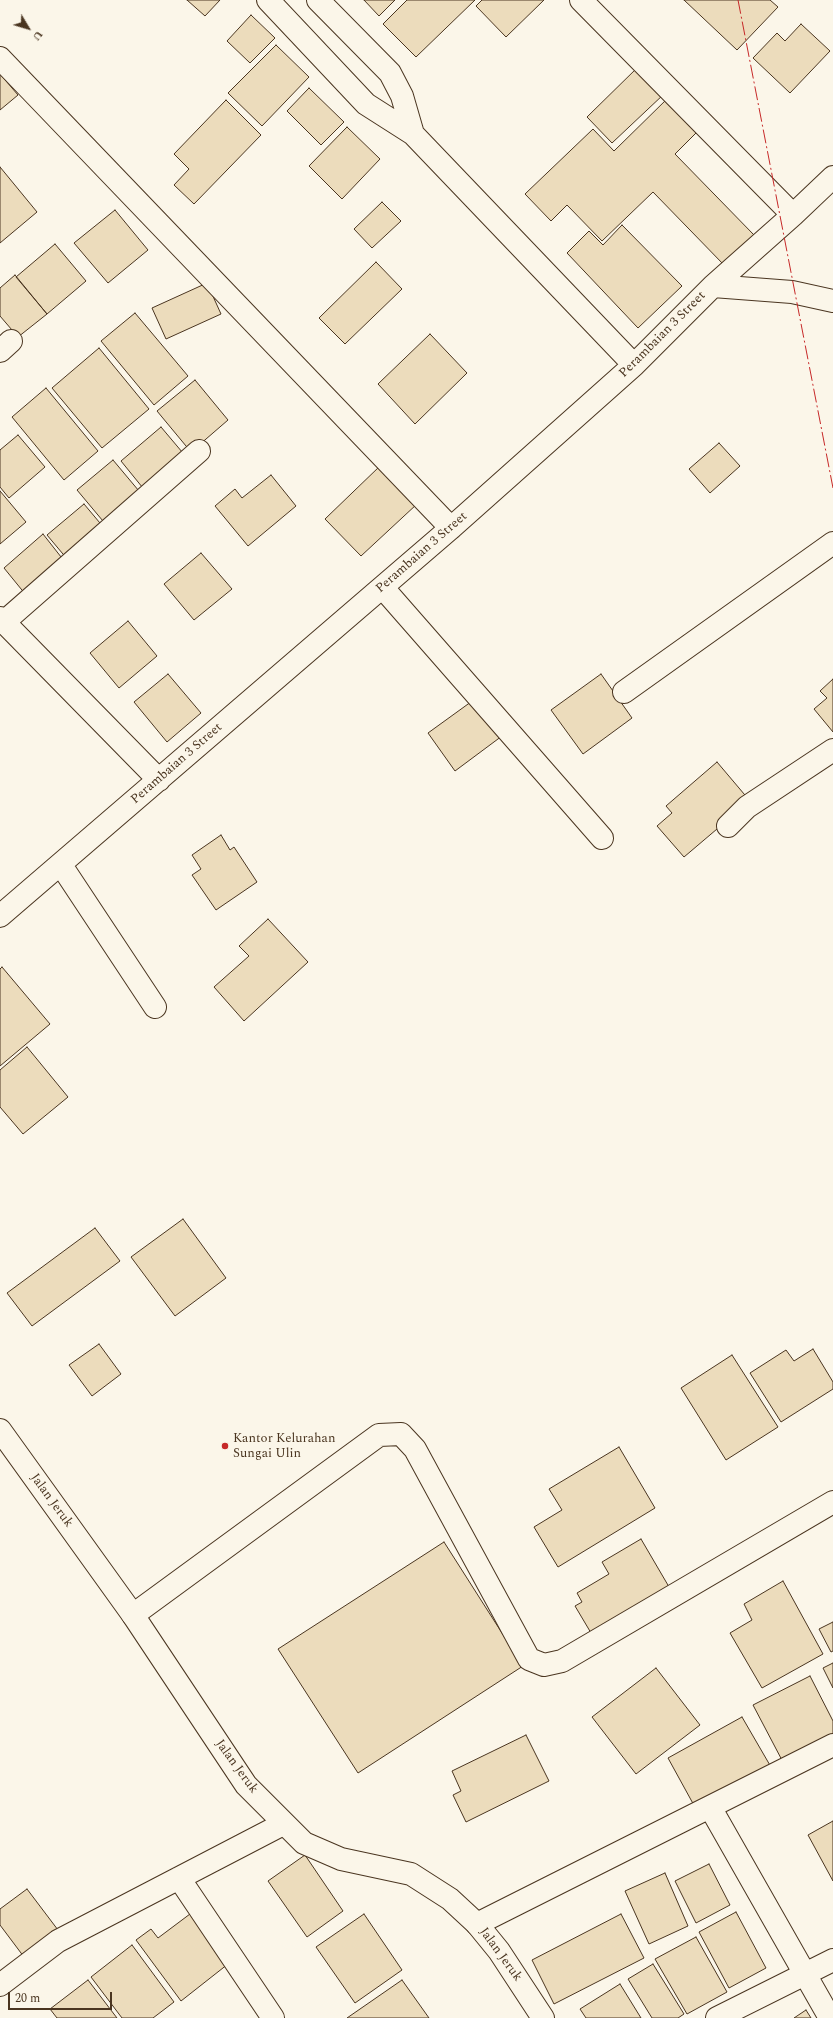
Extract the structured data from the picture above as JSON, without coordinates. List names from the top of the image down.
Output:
{
  "streets": {
    "street": ["Perambaian 3 Street", "Jalan Jeruk"]
  },
  "places": ["Kantor Kelurahan Sungai Ulin"],
  "scale_bar": "20 m",
  "north": "bottom right"
}
